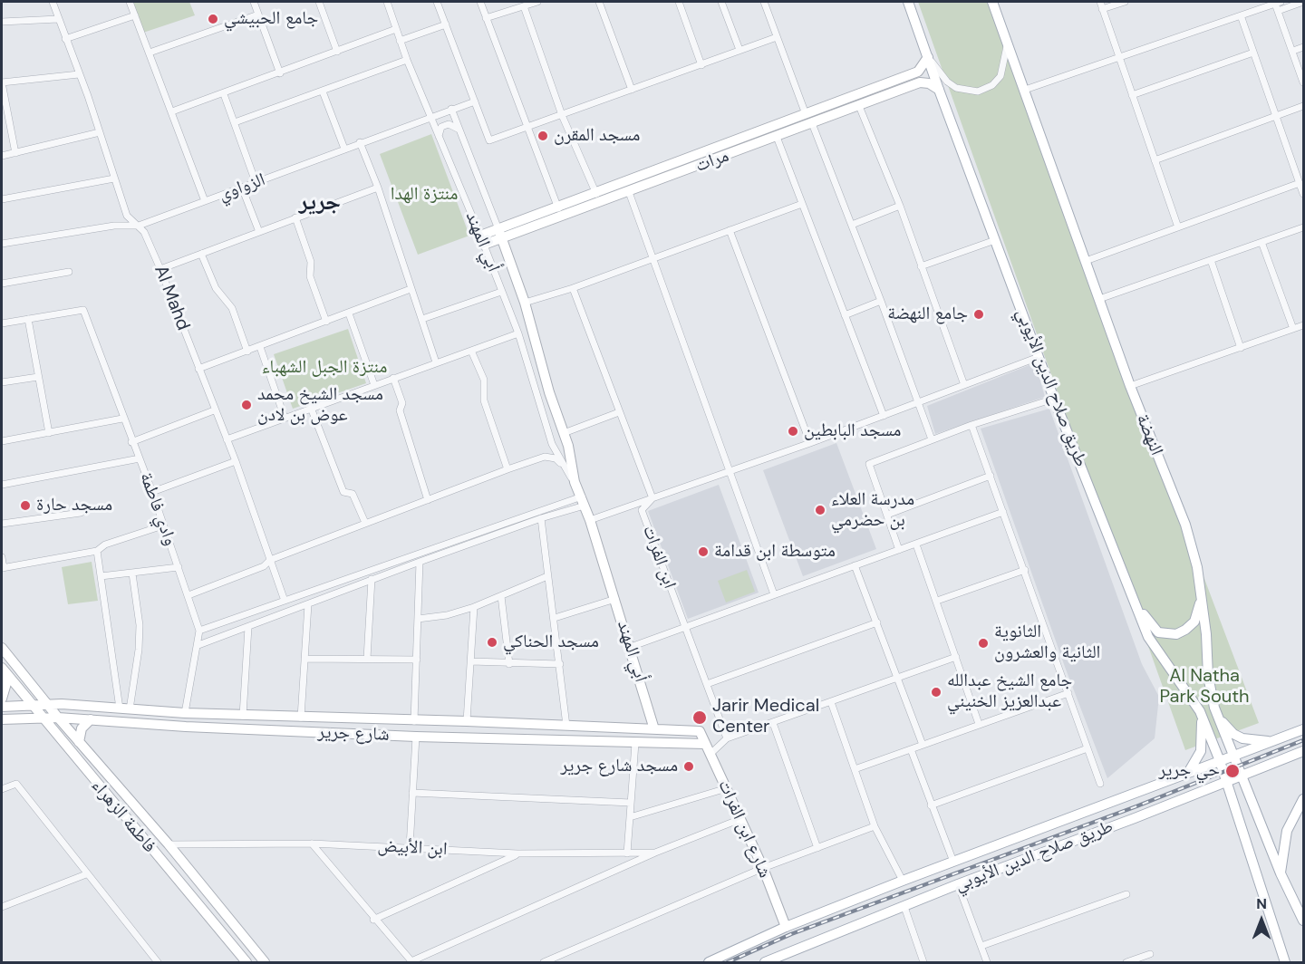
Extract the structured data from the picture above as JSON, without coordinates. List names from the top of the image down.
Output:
{
  "streets": {
    "main road": [
      "مرات",
      "أبي المهند",
      "طريق صلاح الدين الأيوبي",
      "النهضة",
      "شارع جرير",
      "فاطمة الزهراء",
      "شارع ابن الفرات"
    ],
    "street": [
      "الزواوي",
      "Al Mahd",
      "وادي فاطمة",
      "ابن الفرات",
      "ابن الأبيض"
    ]
  },
  "crossings": [
    ["مرات", "أبي المهند"],
    ["مرات", "طريق صلاح الدين الأيوبي"],
    ["الزواوي", "أبي المهند"],
    ["الزواوي", "Al Mahd"],
    ["أبي المهند", "شارع جرير"],
    ["طريق صلاح الدين الأيوبي", "النهضة"],
    ["طريق صلاح الدين الأيوبي", "شارع ابن الفرات"],
    ["وادي فاطمة", "شارع جرير"],
    ["شارع جرير", "فاطمة الزهراء"],
    ["شارع جرير", "شارع ابن الفرات"]
  ],
  "districts": ["جرير"],
  "parks": ["منتزة الهدا", "منتزة الجبل الشهباء", "Al Natha Park South"],
  "places": [
    "جامع الحبيشي",
    "مسجد المقرن",
    "جامع النهضة",
    "مسجد الشيخ محمد عوض بن لادن",
    "مسجد البابطين",
    "مسجد حارة",
    "مدرسة العلاء بن حضرمي",
    "متوسطة ابن قدامة",
    "مسجد الحناكي",
    "الثانوية الثانية والعشرون",
    "جامع الشيخ عبدالله عبدالعزيز الخنيني",
    "Jarir Medical Center",
    "مسجد شارع جرير",
    "حي جرير"
  ],
  "north": "top"
}
